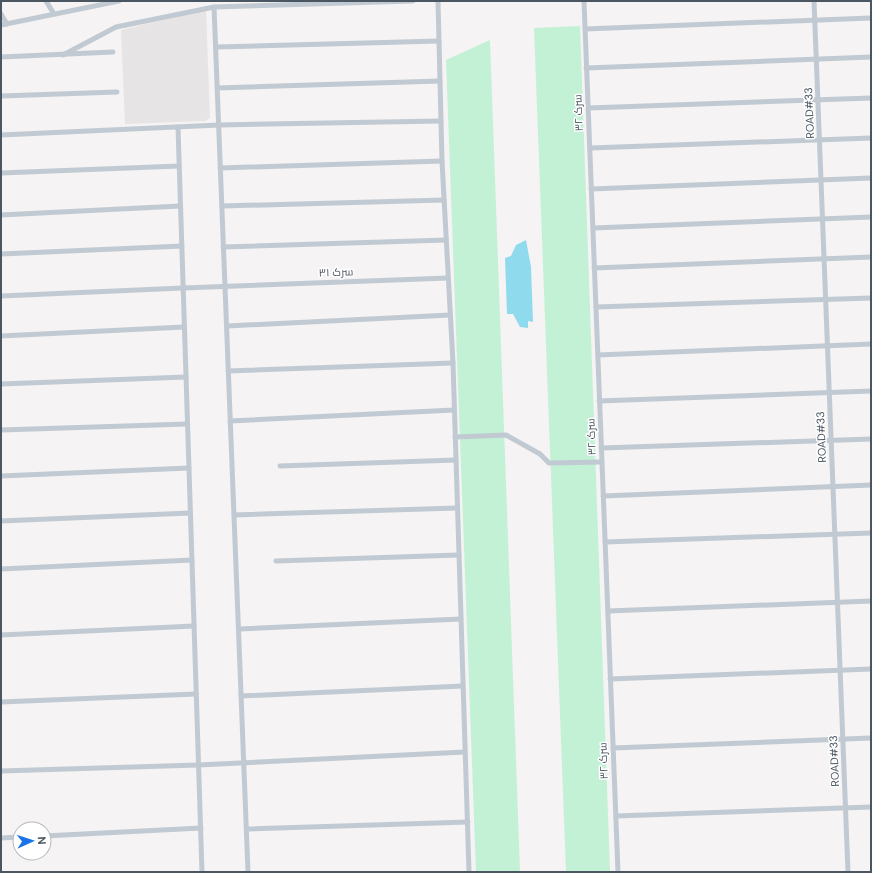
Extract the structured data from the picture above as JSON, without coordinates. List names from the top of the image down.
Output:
{
  "streets": {
    "street": ["سرک ۳۲", "ROAD#33", "سرک ۳۱"]
  },
  "north": "right"
}
